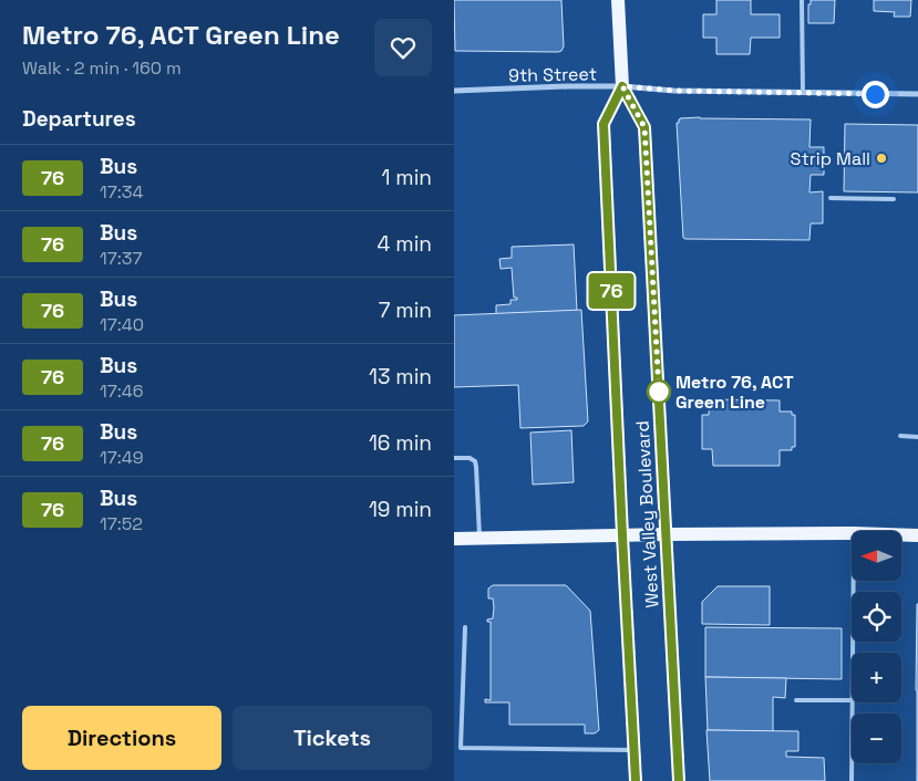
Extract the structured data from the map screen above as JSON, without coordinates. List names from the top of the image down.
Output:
{
  "streets": {
    "main road": ["West Valley Boulevard"],
    "street": ["9th Street"]
  },
  "crossings": [
    ["9th Street", "West Valley Boulevard"]
  ],
  "places": ["Strip Mall", "Metro 76, ACT Green Line"],
  "lines": ["bus line 76"],
  "north": "left",
  "page": {
    "heading": [
      ["Metro 76, ACT Green Line", "Walk · 2 min · 160 m"],
      "Departures"
    ],
    "on_map": "76",
    "list": [
      {
        "mark": "76",
        "name": "Bus",
        "note": "17:34",
        "value": "1 min"
      },
      {
        "mark": "76",
        "name": "Bus",
        "note": "17:37",
        "value": "4 min"
      },
      {
        "mark": "76",
        "name": "Bus",
        "note": "17:40",
        "value": "7 min"
      },
      {
        "mark": "76",
        "name": "Bus",
        "note": "17:46",
        "value": "13 min"
      },
      {
        "mark": "76",
        "name": "Bus",
        "note": "17:49",
        "value": "16 min"
      },
      {
        "mark": "76",
        "name": "Bus",
        "note": "17:52",
        "value": "19 min"
      }
    ],
    "map_buttons": ["+", "−"],
    "buttons": ["Directions", "Tickets"]
  }
}
